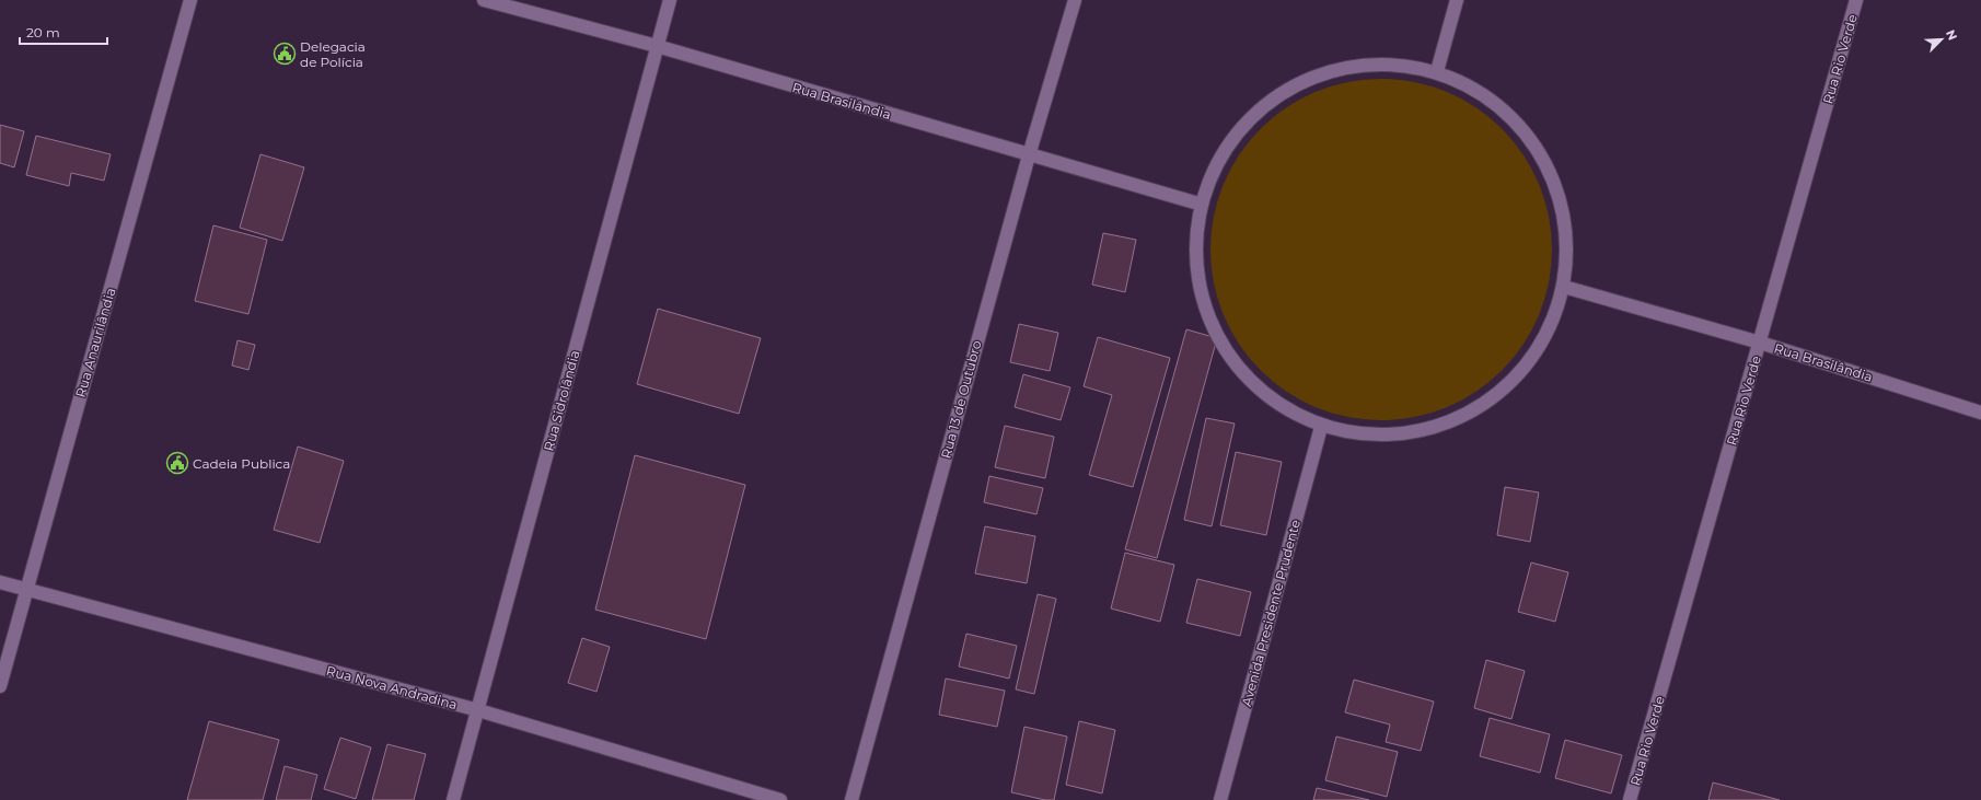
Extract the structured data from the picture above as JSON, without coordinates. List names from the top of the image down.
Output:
{
  "streets": {
    "street": [
      "Rua Rio Verde",
      "Rua Brasilândia",
      "Rua Anaurilândia",
      "Rua 13 de Outubro",
      "Rua Sidrolândia",
      "Avenida Presidente Prudente",
      "Rua Nova Andradina"
    ]
  },
  "crossings": [
    ["Rua Rio Verde", "Rua Brasilândia"],
    ["Rua Brasilândia", "Rua 13 de Outubro"],
    ["Rua Brasilândia", "Rua Sidrolândia"],
    ["Rua Anaurilândia", "Rua Nova Andradina"],
    ["Rua Sidrolândia", "Rua Nova Andradina"]
  ],
  "places": {
    "public building": ["Delegacia de Polícia", "Cadeia Publica"]
  },
  "scale_bar": "20 m",
  "north": "top right"
}
